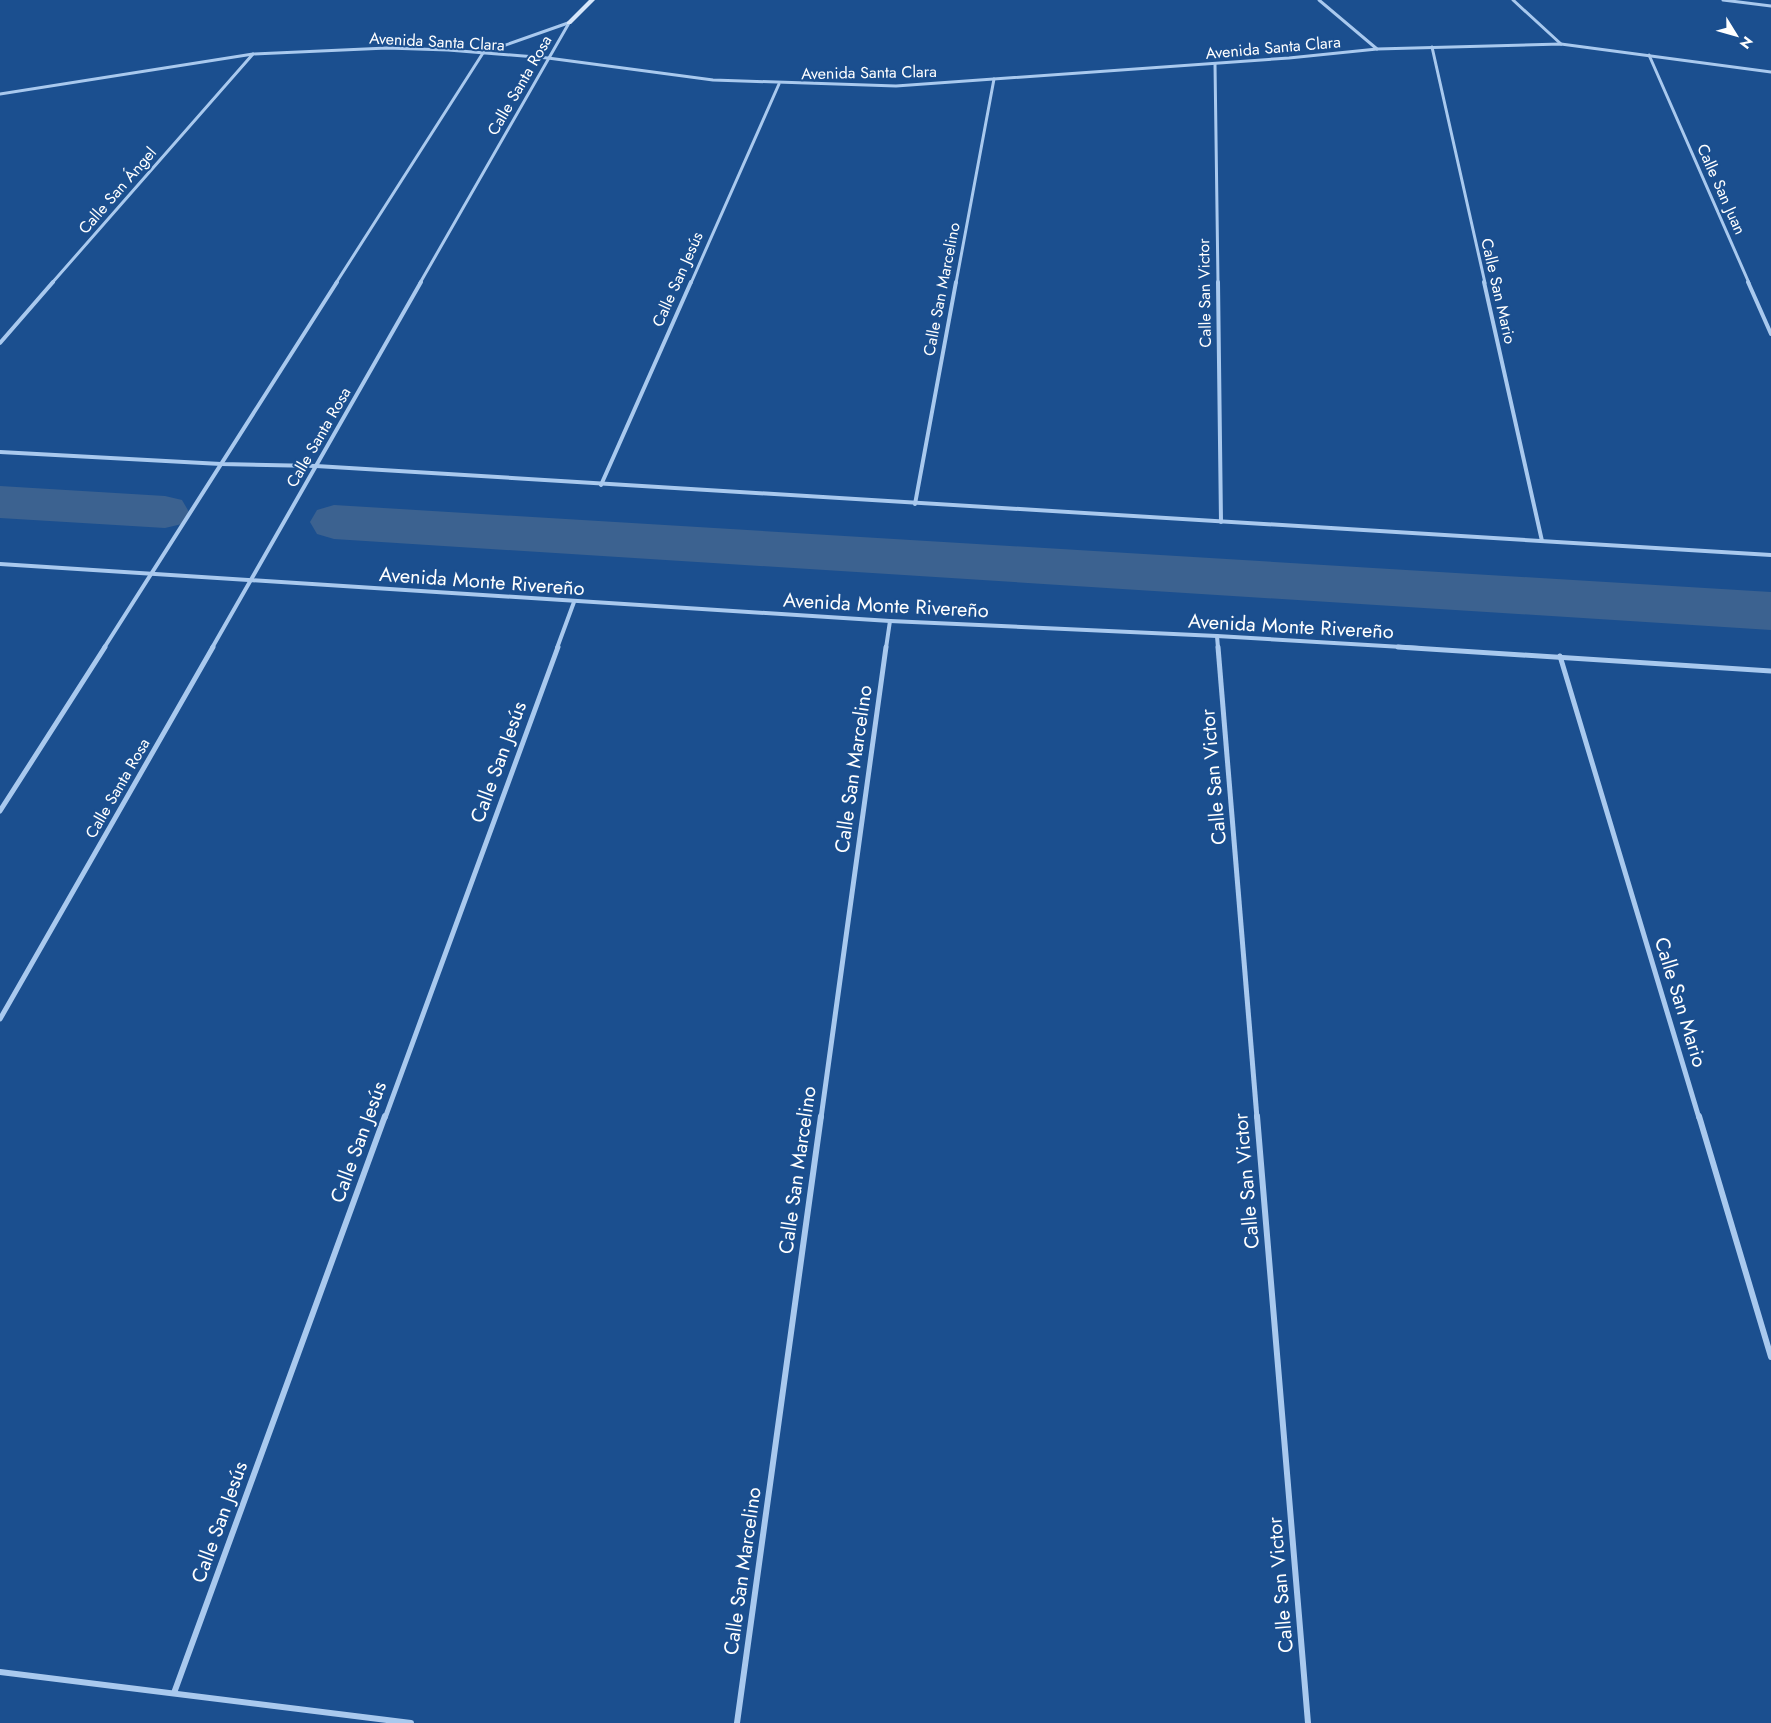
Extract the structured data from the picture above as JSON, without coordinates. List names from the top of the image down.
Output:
{
  "streets": {
    "street": [
      "Avenida Santa Clara",
      "Calle Santa Rosa",
      "Calle San Juan",
      "Calle San Ángel",
      "Calle San Jesús",
      "Calle San Marcelino",
      "Calle San Mario",
      "Calle San Victor",
      "Avenida Monte Rivereño"
    ]
  },
  "crossings": [
    ["Avenida Santa Clara", "Calle Santa Rosa"],
    ["Avenida Santa Clara", "Calle San Juan"],
    ["Avenida Santa Clara", "Calle San Ángel"],
    ["Avenida Santa Clara", "Calle San Jesús"],
    ["Avenida Santa Clara", "Calle San Marcelino"],
    ["Avenida Santa Clara", "Calle San Mario"],
    ["Avenida Santa Clara", "Calle San Victor"],
    ["Calle Santa Rosa", "Avenida Monte Rivereño"],
    ["Calle San Jesús", "Avenida Monte Rivereño"],
    ["Calle San Marcelino", "Avenida Monte Rivereño"],
    ["Calle San Mario", "Avenida Monte Rivereño"],
    ["Calle San Victor", "Avenida Monte Rivereño"]
  ],
  "north": "bottom right"
}
